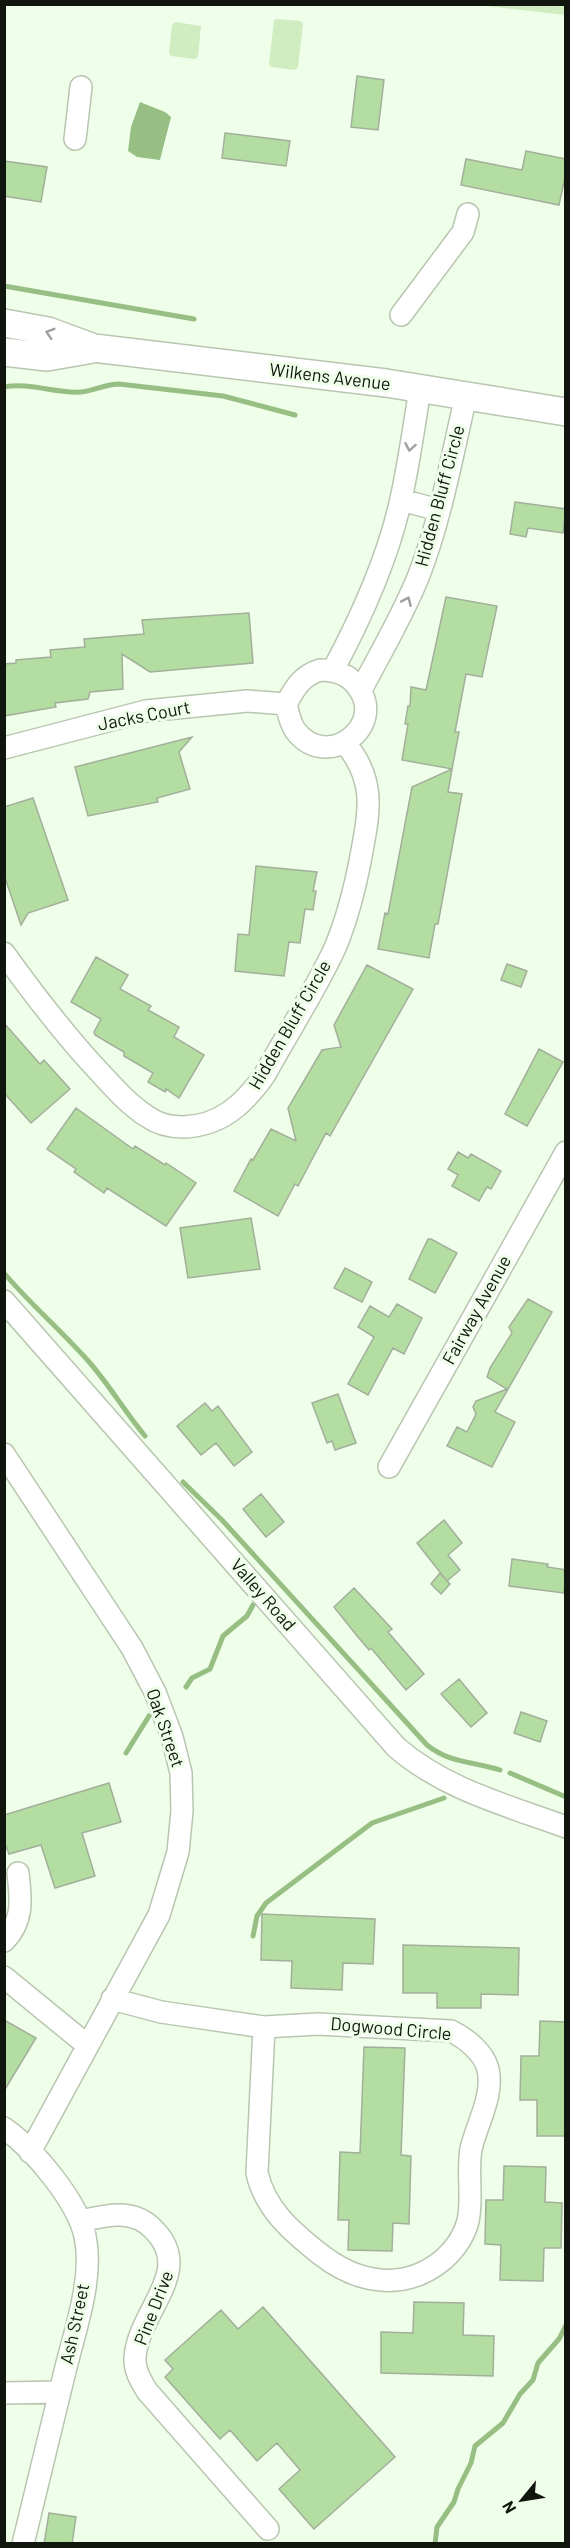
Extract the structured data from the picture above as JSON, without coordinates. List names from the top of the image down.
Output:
{
  "streets": {
    "main road": ["Wilkens Avenue"],
    "street": [
      "Hidden Bluff Circle",
      "Jacks Court",
      "Fairway Avenue",
      "Valley Road",
      "Oak Street",
      "Dogwood Circle",
      "Pine Drive",
      "Ash Street"
    ]
  },
  "crossings": [
    ["Wilkens Avenue", "Hidden Bluff Circle"],
    ["Hidden Bluff Circle", "Jacks Court"],
    ["Oak Street", "Dogwood Circle"],
    ["Oak Street", "Ash Street"],
    ["Pine Drive", "Ash Street"]
  ],
  "north": "bottom left"
}
